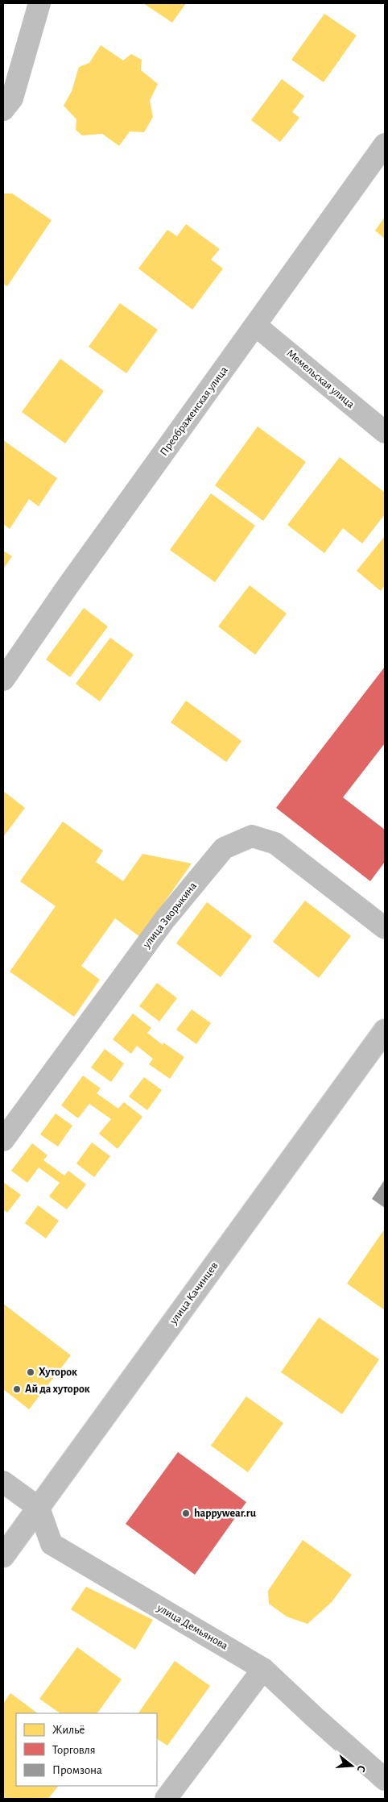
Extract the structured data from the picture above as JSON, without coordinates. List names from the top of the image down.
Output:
{
  "streets": {
    "street": [
      "Мемельская улица",
      "Преображенская улица",
      "улица Зворыкина",
      "улица Качинцев",
      "улица Демьянова"
    ]
  },
  "crossings": [
    ["Мемельская улица", "Преображенская улица"],
    ["улица Качинцев", "улица Демьянова"]
  ],
  "places": ["Хуторок", "Ай да хуторок", "happywear.ru"],
  "legend": ["Жильё", "Торговля", "Промзона"],
  "north": "right"
}
